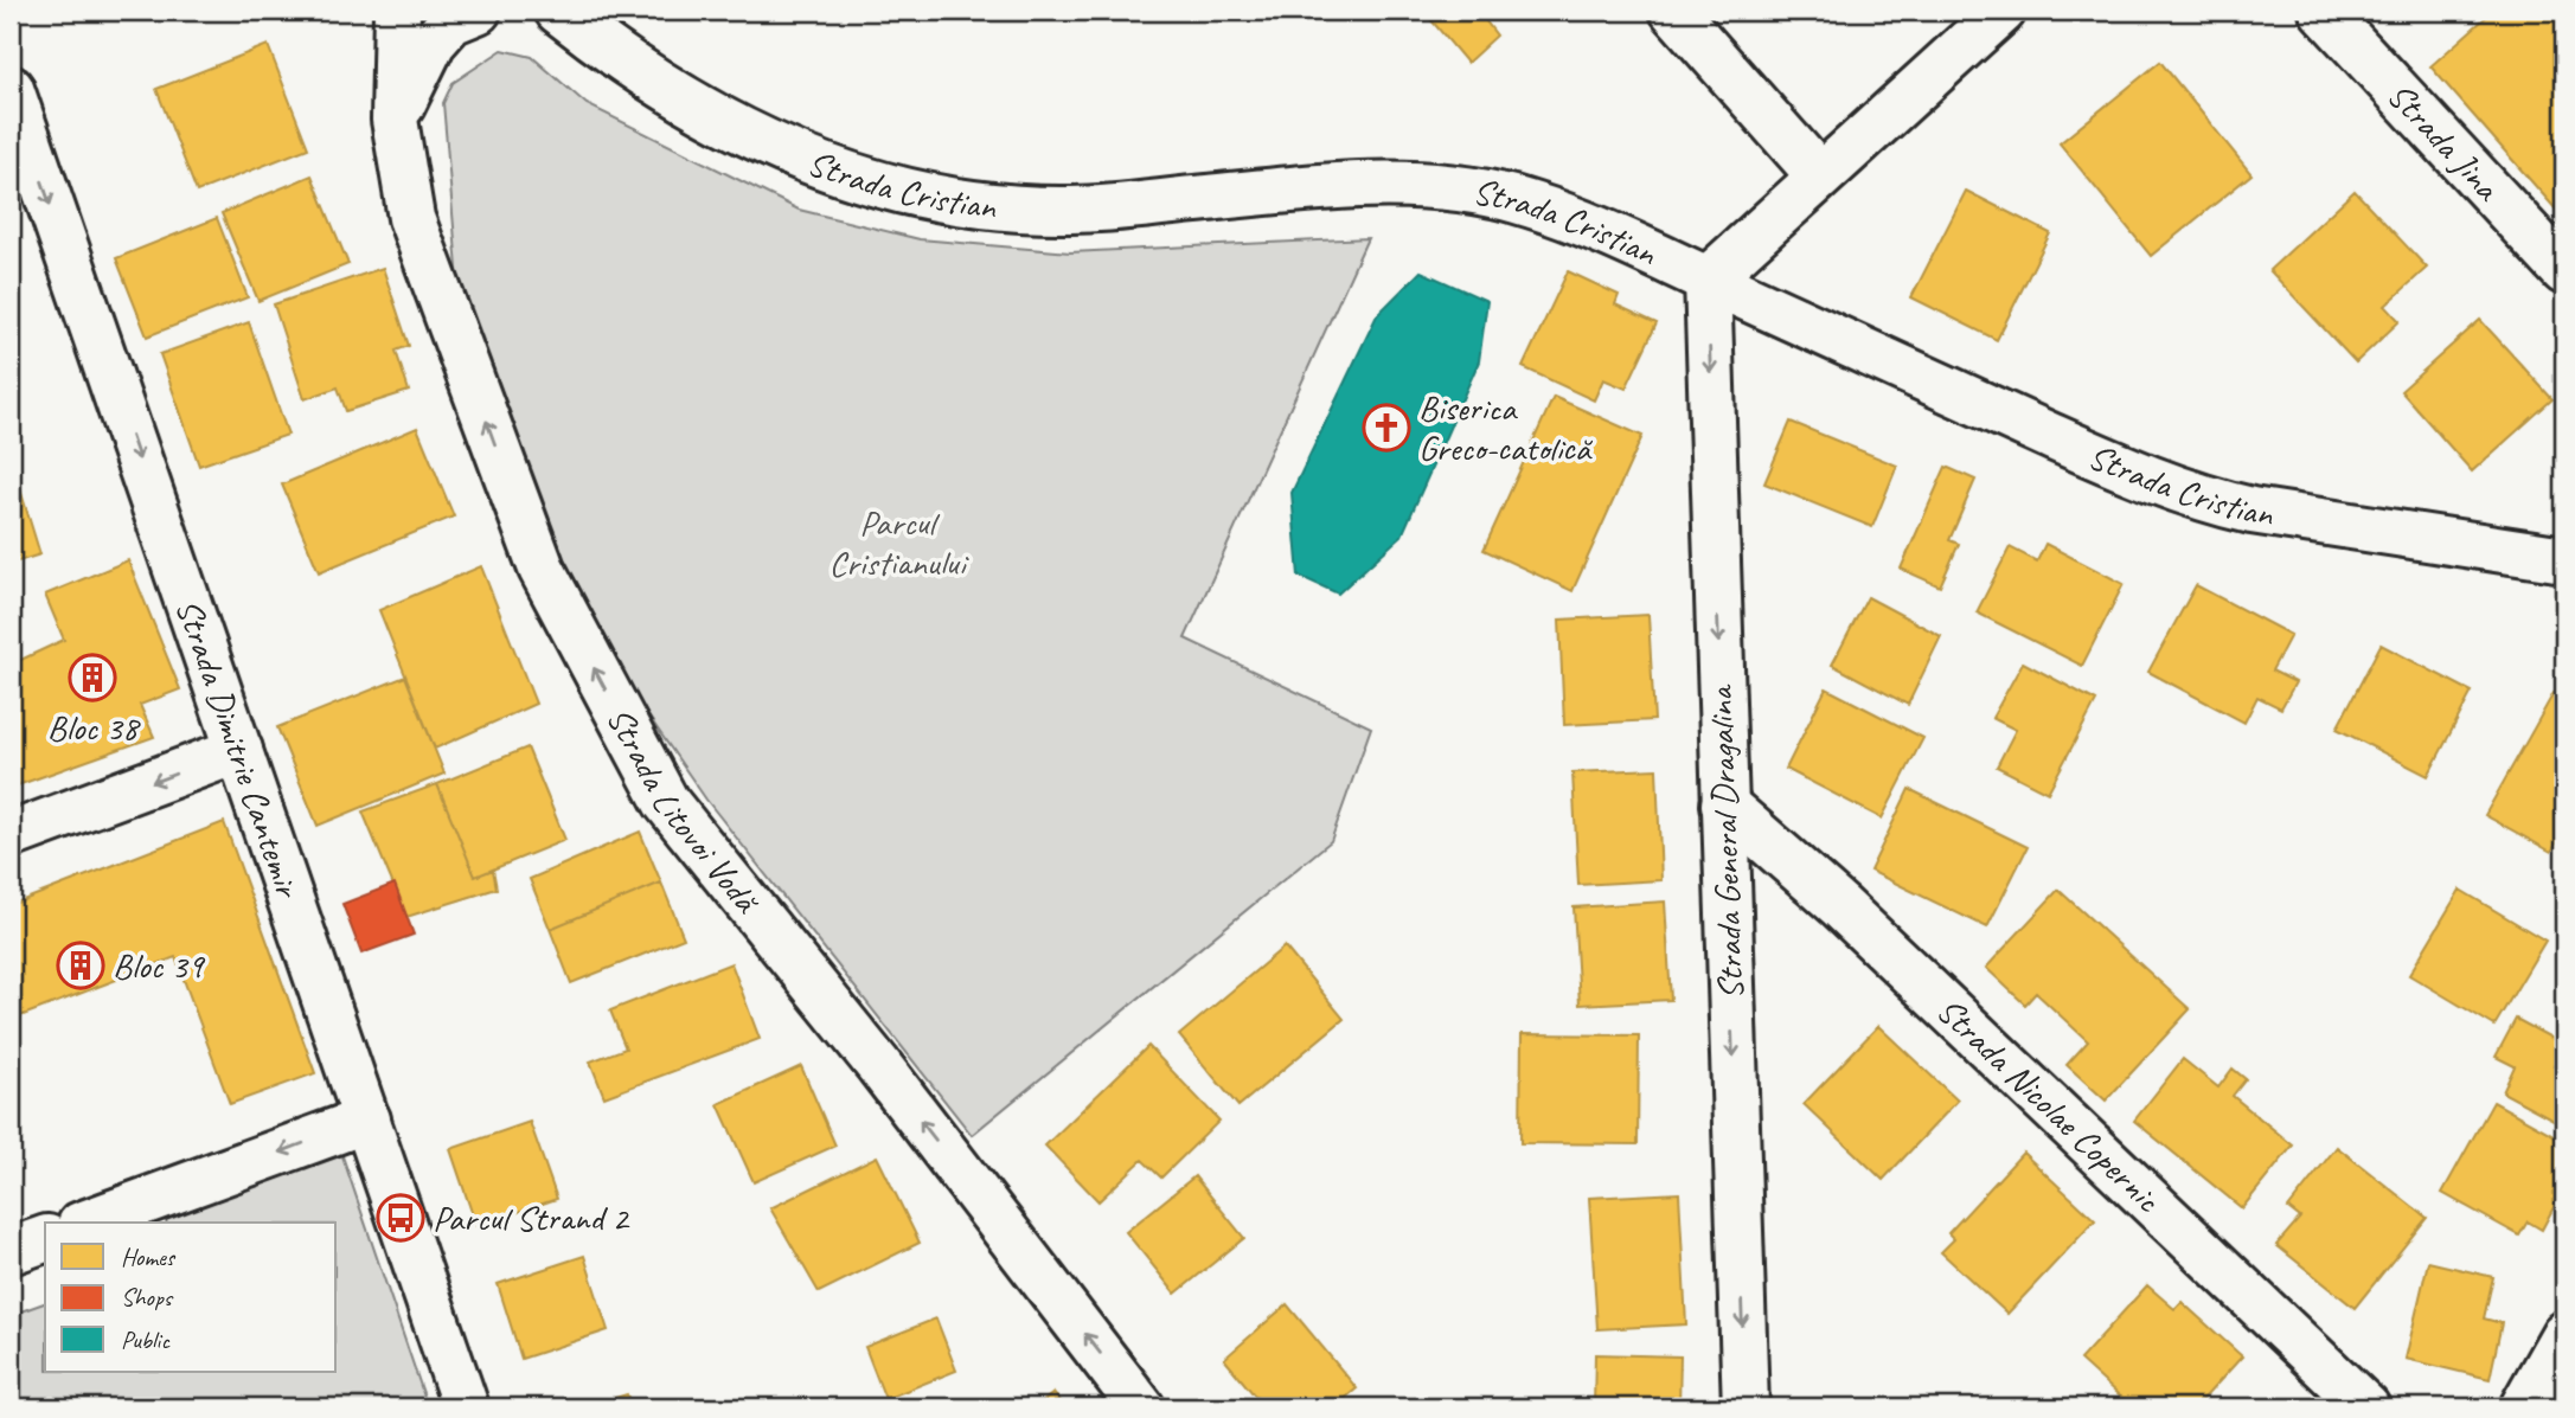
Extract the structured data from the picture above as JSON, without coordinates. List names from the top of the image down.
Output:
{
  "streets": {
    "street": [
      "Strada Jina",
      "Strada Cristian",
      "Strada Dimitrie Cantemir",
      "Strada Litovoi Vodă",
      "Strada General Dragalina",
      "Strada Nicolae Copernic"
    ]
  },
  "crossings": [
    ["Strada Cristian", "Strada General Dragalina"],
    ["Strada General Dragalina", "Strada Nicolae Copernic"]
  ],
  "one_way": ["Strada Dimitrie Cantemir", "Strada Litovoi Vodă", "Strada General Dragalina"],
  "parks": ["Parcul Cristianului"],
  "places": {
    "church": ["Biserica Greco-catolică"],
    "building": ["Bloc 38", "Bloc 39"],
    "bus stop": ["Parcul Strand 2"]
  },
  "legend": ["Homes", "Shops", "Public"]
}
